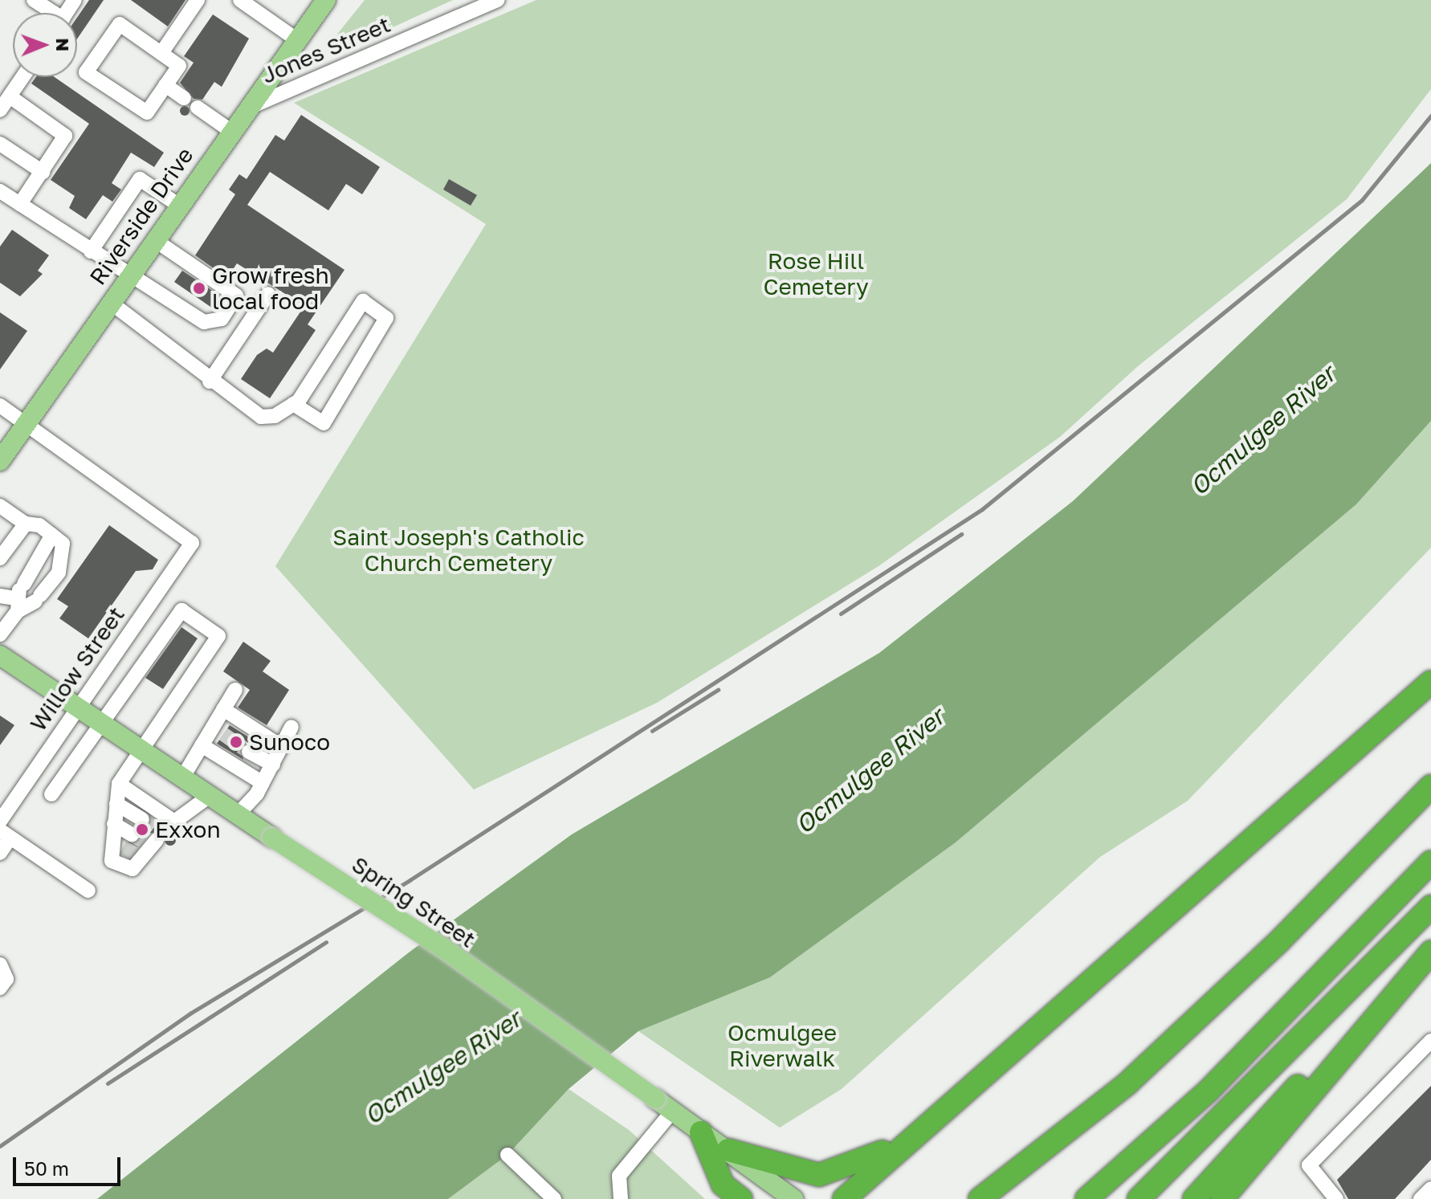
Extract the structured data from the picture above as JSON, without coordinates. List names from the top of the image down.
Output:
{
  "streets": {
    "main road": ["Riverside Drive", "Spring Street"],
    "street": ["Jones Street", "Willow Street"]
  },
  "crossings": [
    ["Jones Street", "Riverside Drive"],
    ["Riverside Drive", "Willow Street"],
    ["Willow Street", "Spring Street"]
  ],
  "water": ["Ocmulgee River"],
  "parks": ["Rose Hill Cemetery", "Saint Joseph's Catholic Church Cemetery", "Ocmulgee Riverwalk"],
  "places": ["Grow fresh local food", "Sunoco", "Exxon"],
  "scale_bar": "50 m",
  "north": "right"
}
